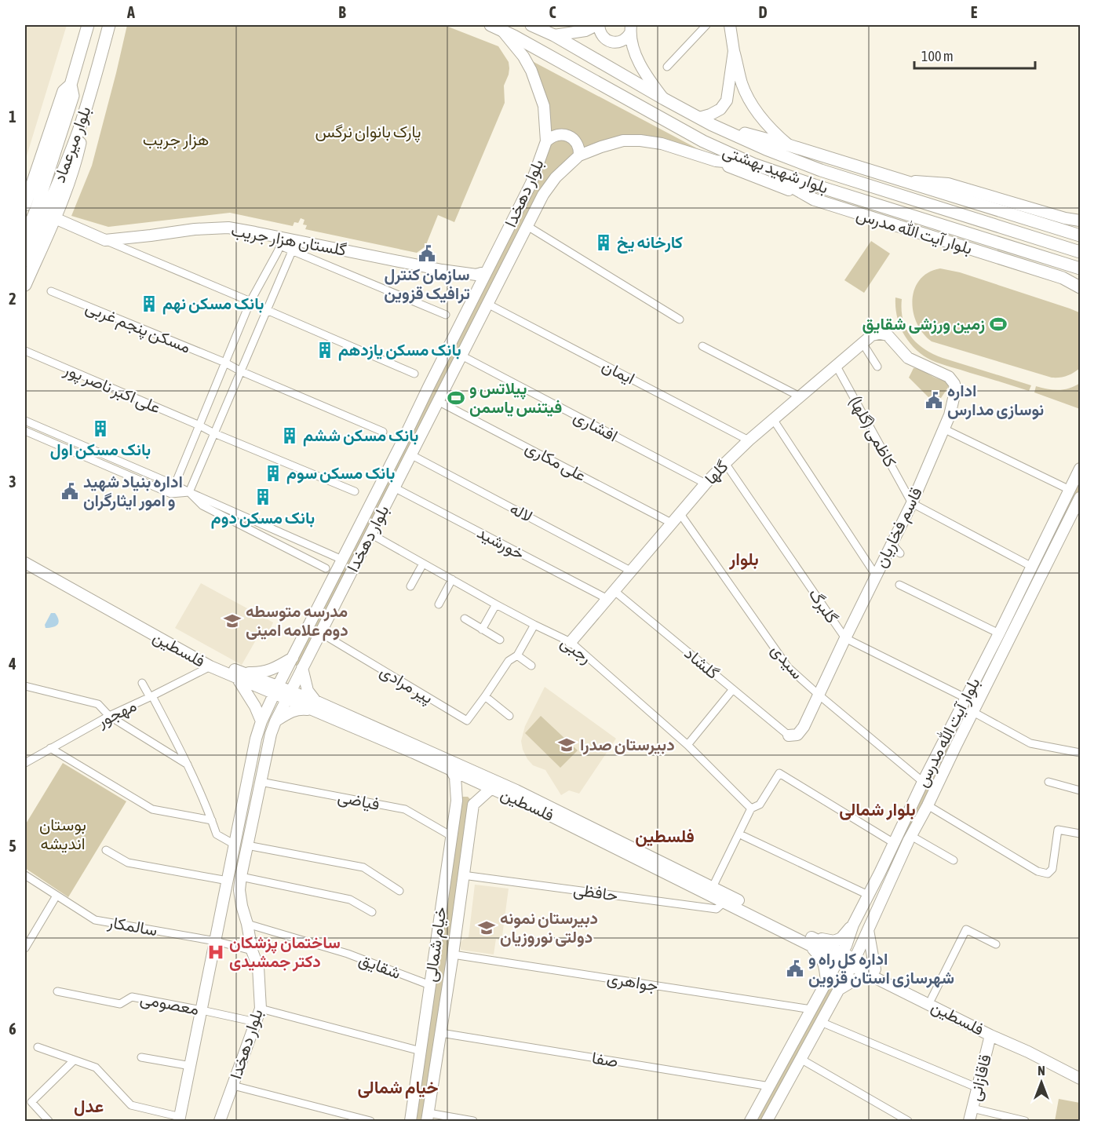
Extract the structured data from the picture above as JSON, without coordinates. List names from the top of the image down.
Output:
{
  "streets": {
    "main road": [
      "بلوار میرعماد",
      "بلوار شهید بهشتی",
      "بلوار دهخدا",
      "بلوار آیت الله مدرس",
      "گلستان هزار جریب",
      "گلها",
      "قاسم فخاریان",
      "فلسطین",
      "خیام شمالی",
      "قاقازانی"
    ],
    "street": [
      "مسکن پنجم غربی",
      "ایمان",
      "علی اکبر ناصر پور",
      "افشاری",
      "کاظمی (گلها)",
      "علی مکاری",
      "لاله",
      "خورشید",
      "گلبرگ",
      "رجبی",
      "سیدی",
      "گلشاد",
      "پیر مرادی",
      "مهجور",
      "فیاضی",
      "حافظی",
      "سالمکار",
      "شقایق",
      "جواهری",
      "معصومی",
      "صفا"
    ]
  },
  "crossings": [
    ["بلوار شهید بهشتی", "بلوار دهخدا"],
    ["بلوار شهید بهشتی", "بلوار آیت الله مدرس"],
    ["بلوار دهخدا", "بلوار آیت الله مدرس"],
    ["بلوار دهخدا", "ایمان"],
    ["بلوار دهخدا", "افشاری"],
    ["بلوار دهخدا", "علی مکاری"],
    ["بلوار دهخدا", "لاله"],
    ["بلوار دهخدا", "خورشید"],
    ["بلوار دهخدا", "فلسطین"],
    ["بلوار دهخدا", "رجبی"],
    ["بلوار دهخدا", "پیر مرادی"],
    ["بلوار دهخدا", "فیاضی"],
    ["بلوار دهخدا", "سالمکار"],
    ["بلوار دهخدا", "شقایق"],
    ["بلوار دهخدا", "معصومی"],
    ["بلوار آیت الله مدرس", "گلبرگ"],
    ["بلوار آیت الله مدرس", "فلسطین"],
    ["بلوار آیت الله مدرس", "سیدی"],
    ["بلوار آیت الله مدرس", "جواهری"],
    ["بلوار آیت الله مدرس", "صفا"],
    ["ایمان", "گلها"],
    ["افشاری", "گلها"],
    ["کاظمی (گلها)", "گلها"],
    ["کاظمی (گلها)", "قاسم فخاریان"],
    ["علی مکاری", "گلها"],
    ["گلها", "لاله"],
    ["گلها", "قاسم فخاریان"],
    ["گلها", "خورشید"],
    ["گلها", "گلبرگ"],
    ["گلها", "رجبی"],
    ["گلها", "سیدی"],
    ["گلها", "گلشاد"],
    ["قاسم فخاریان", "گلبرگ"],
    ["قاسم فخاریان", "سیدی"],
    ["قاسم فخاریان", "گلشاد"],
    ["خورشید", "گلشاد"],
    ["فلسطین", "مهجور"],
    ["فلسطین", "حافظی"],
    ["فلسطین", "خیام شمالی"],
    ["فلسطین", "قاقازانی"],
    ["فیاضی", "خیام شمالی"],
    ["حافظی", "خیام شمالی"],
    ["خیام شمالی", "شقایق"],
    ["خیام شمالی", "جواهری"],
    ["خیام شمالی", "صفا"]
  ],
  "districts": [
    "بلوار",
    "بلوار شمالی",
    "فلسطین",
    "خیام شمالی",
    "عدل"
  ],
  "parks": ["پارک بانوان نرگس", "هزار جریب", "بوستان اندیشه"],
  "places": {
    "building": [
      "کارخانه یخ",
      "بانک مسکن نهم",
      "بانک مسکن یازدهم",
      "بانک مسکن اول",
      "بانک مسکن ششم",
      "بانک مسکن سوم",
      "بانک مسکن دوم"
    ],
    "public building": [
      "سازمان کنترل ترافیک قزوین",
      "اداره نوسازی مدارس",
      "اداره بنیاد شهید و امور ایثارگران",
      "اداره کل راه و شهرسازی استان قزوین"
    ],
    "sports": ["زمین ورزشی شقایق", "پیلاتس و فیتنس یاسمن"],
    "school or university": ["مدرسه متوسطه دوم علامه امینی", "دبیرستان صدرا", "دبیرستان نمونه دولتی نوروزیان"],
    "hospital": ["ساختمان پزشکان دکتر جمشیدی"]
  },
  "scale_bar": "100 m",
  "north": "top",
  "grid": {
    "columns": [
      "A",
      "B",
      "C",
      "D",
      "E"
    ],
    "rows": [
      "1",
      "2",
      "3",
      "4",
      "5",
      "6"
    ]
  }
}
